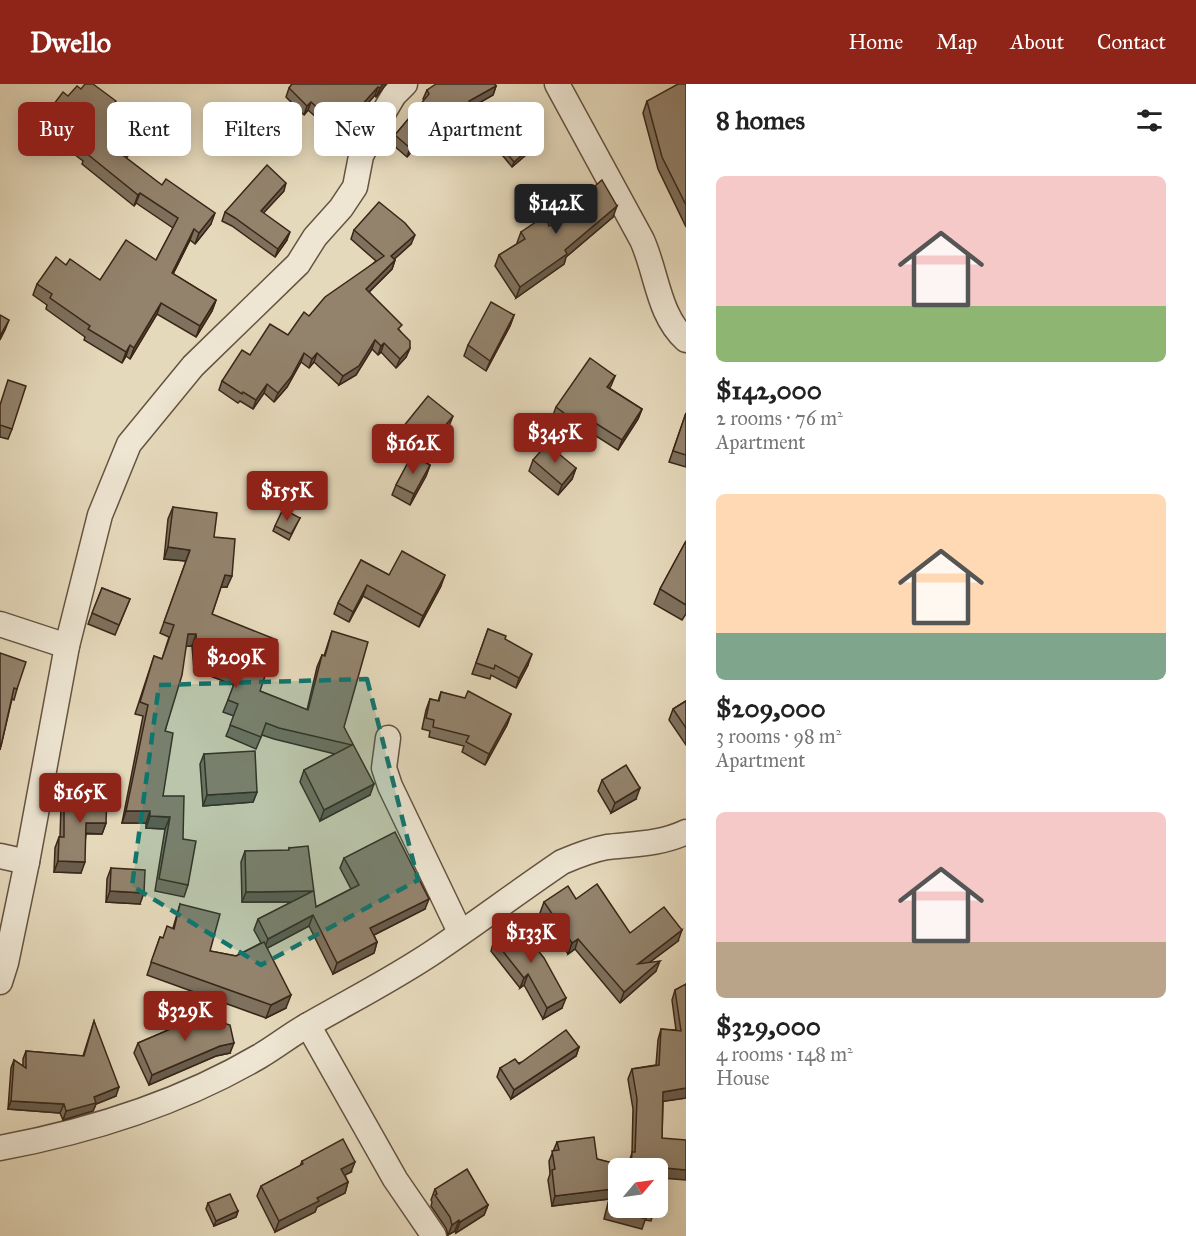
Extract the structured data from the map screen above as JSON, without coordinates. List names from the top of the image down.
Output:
{
  "north": "top right",
  "page": {
    "header": "Dwello",
    "nav": [
      "Home",
      "Map",
      "About",
      "Contact"
    ],
    "heading": "8 homes",
    "chip": [
      "Buy",
      "Rent",
      "Filters",
      "New",
      "Apartment"
    ],
    "list": [
      {
        "name": "$142,000",
        "note": "2 rooms · 76 m² · Apartment"
      },
      {
        "name": "$209,000",
        "note": "3 rooms · 98 m² · Apartment"
      },
      {
        "name": "$329,000",
        "note": "4 rooms · 148 m² · House"
      }
    ],
    "price": [
      "$142K",
      "$345K",
      "$162K",
      "$155K",
      "$209K",
      "$165K",
      "$133K",
      "$329K"
    ]
  }
}
